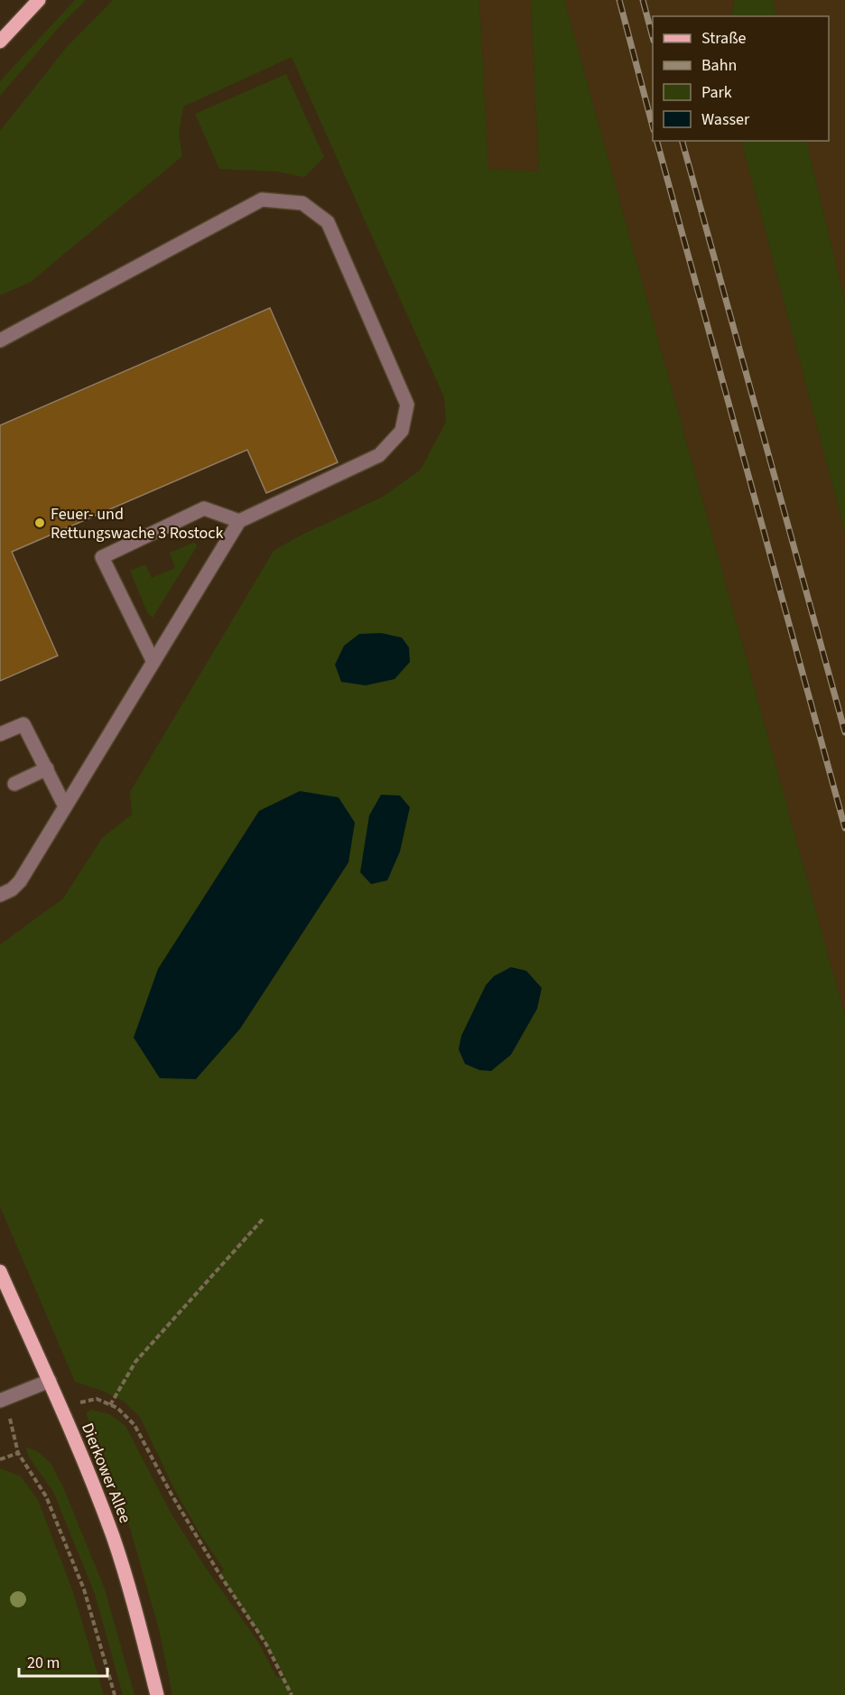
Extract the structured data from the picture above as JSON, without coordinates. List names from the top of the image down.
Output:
{
  "streets": {
    "main road": ["Dierkower Allee"]
  },
  "places": ["Feuer- und Rettungswache 3 Rostock"],
  "legend": [
    "Straße",
    "Bahn",
    "Park",
    "Wasser"
  ],
  "scale_bar": "20 m"
}
